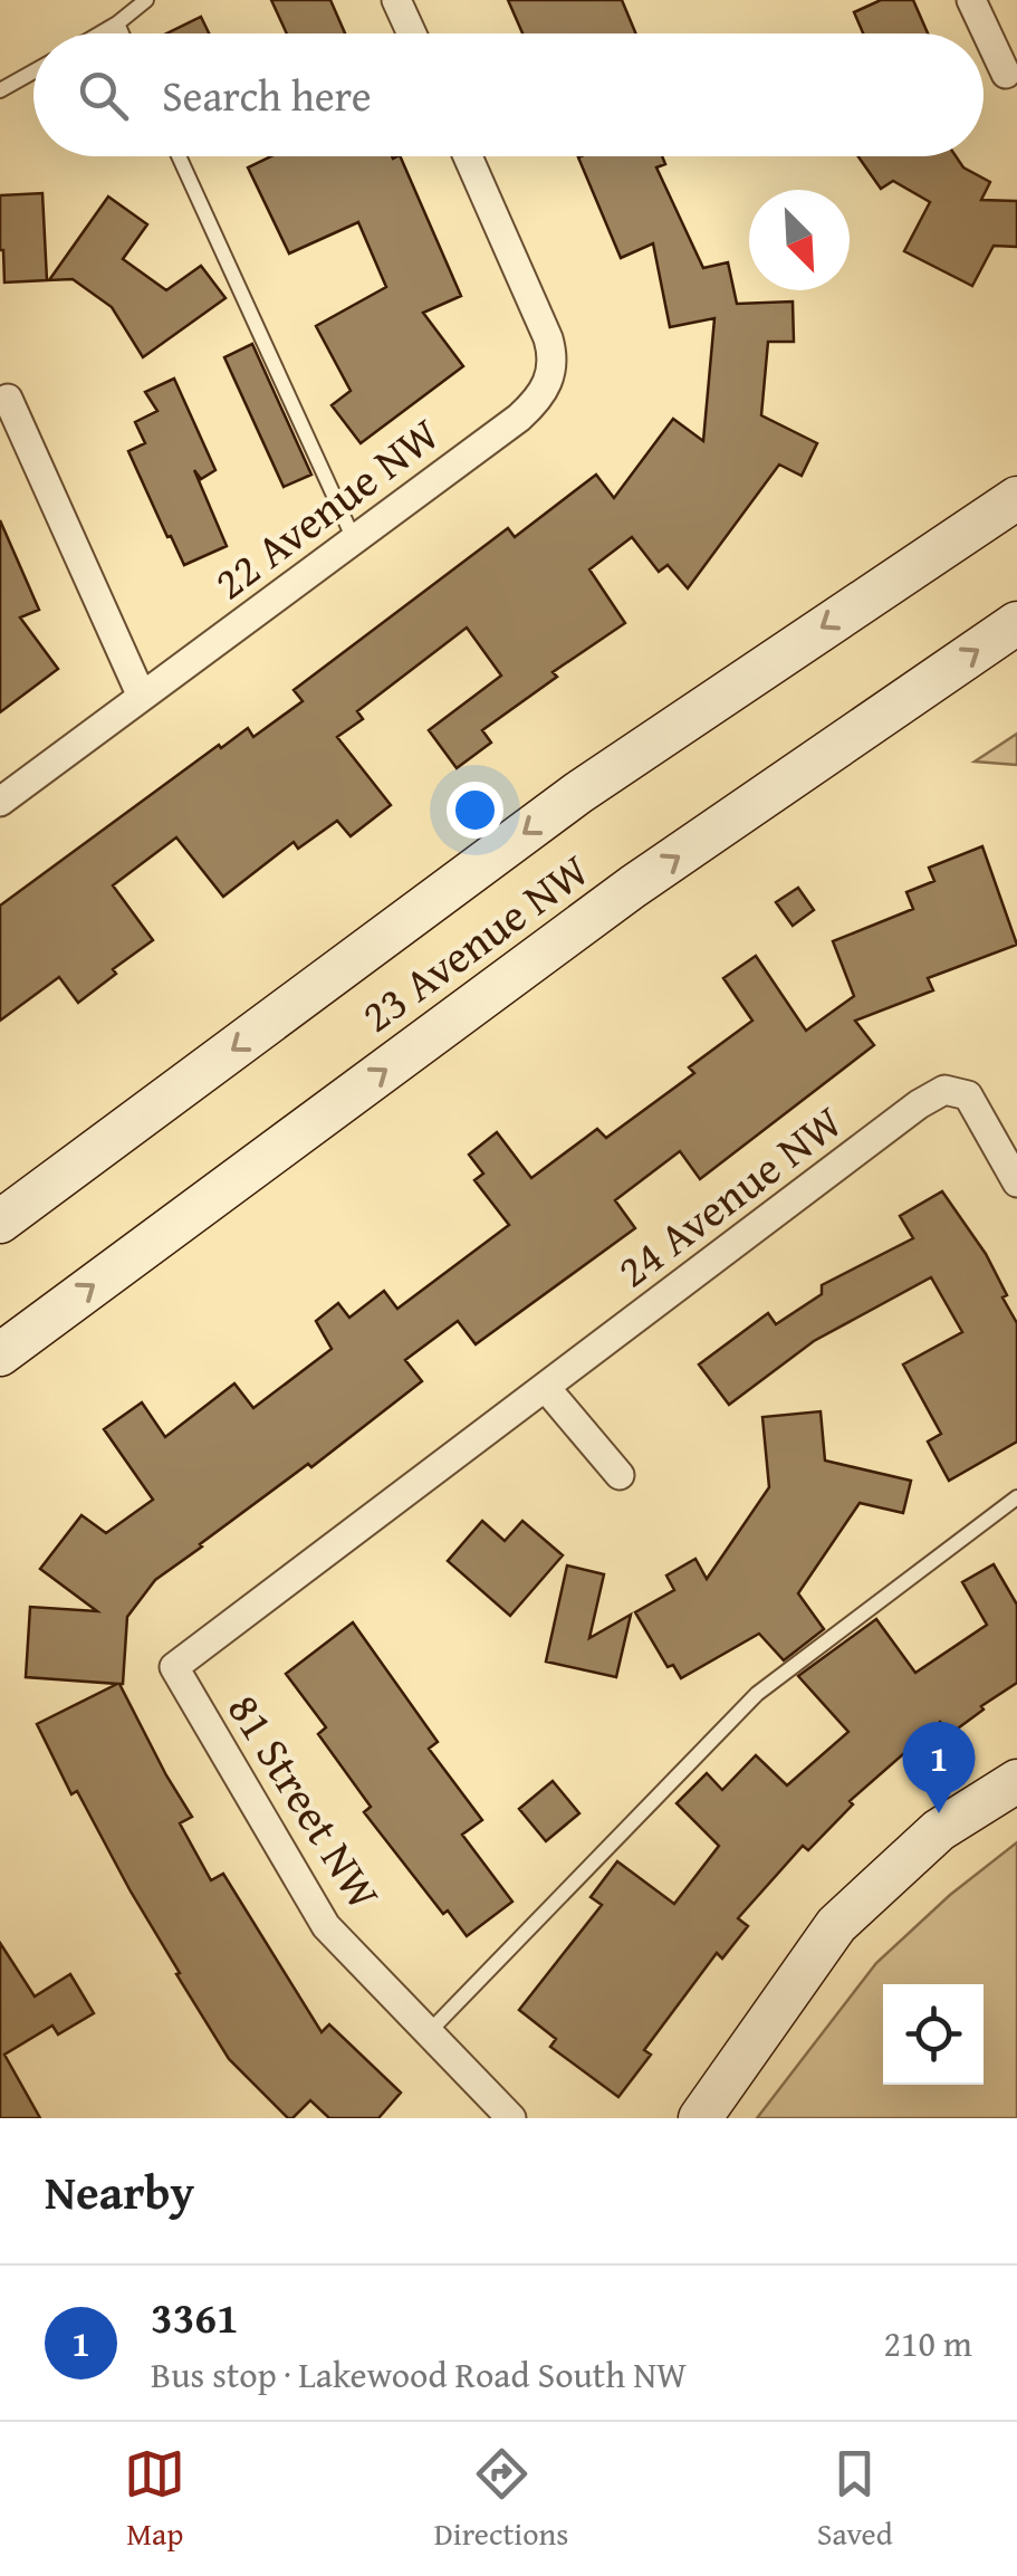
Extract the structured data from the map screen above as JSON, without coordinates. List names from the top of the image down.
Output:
{
  "streets": {
    "main road": ["23 Avenue NW"],
    "street": ["22 Avenue NW", "24 Avenue NW", "81 Street NW"]
  },
  "crossings": [
    ["24 Avenue NW", "81 Street NW"]
  ],
  "north": "bottom right",
  "page": {
    "search": "Search here",
    "pins": "1",
    "heading": "Nearby",
    "list": [
      {
        "mark": "1",
        "name": "3361",
        "note": "Bus stop · Lakewood Road South NW",
        "value": "210 m"
      }
    ],
    "nav": ["Map", "Directions", "Saved"]
  }
}
